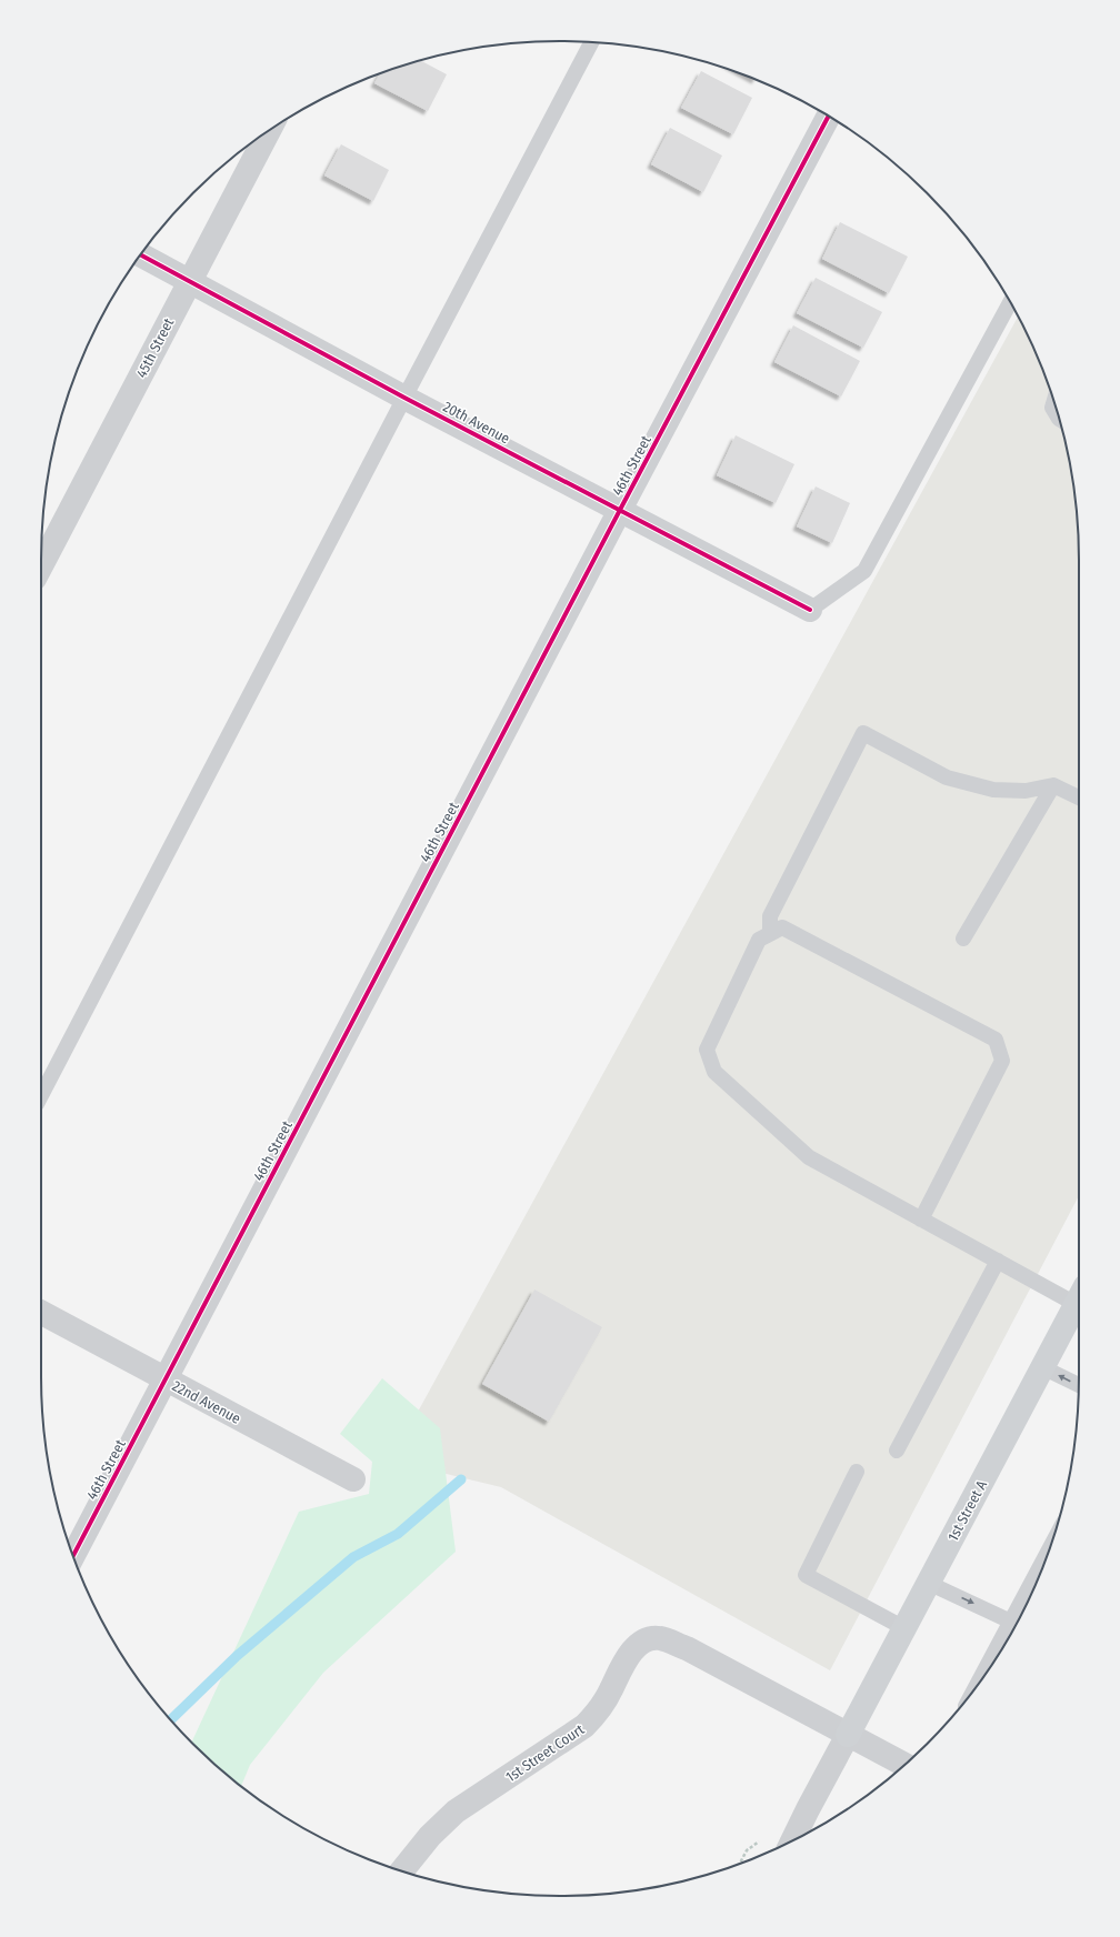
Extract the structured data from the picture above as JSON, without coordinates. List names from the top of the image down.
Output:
{
  "streets": {
    "street": [
      "45th Street",
      "20th Avenue",
      "46th Street",
      "22nd Avenue",
      "1st Street A",
      "1st Street Court"
    ]
  },
  "crossings": [
    ["45th Street", "20th Avenue"],
    ["20th Avenue", "46th Street"],
    ["46th Street", "22nd Avenue"],
    ["1st Street A", "1st Street Court"]
  ]
}
